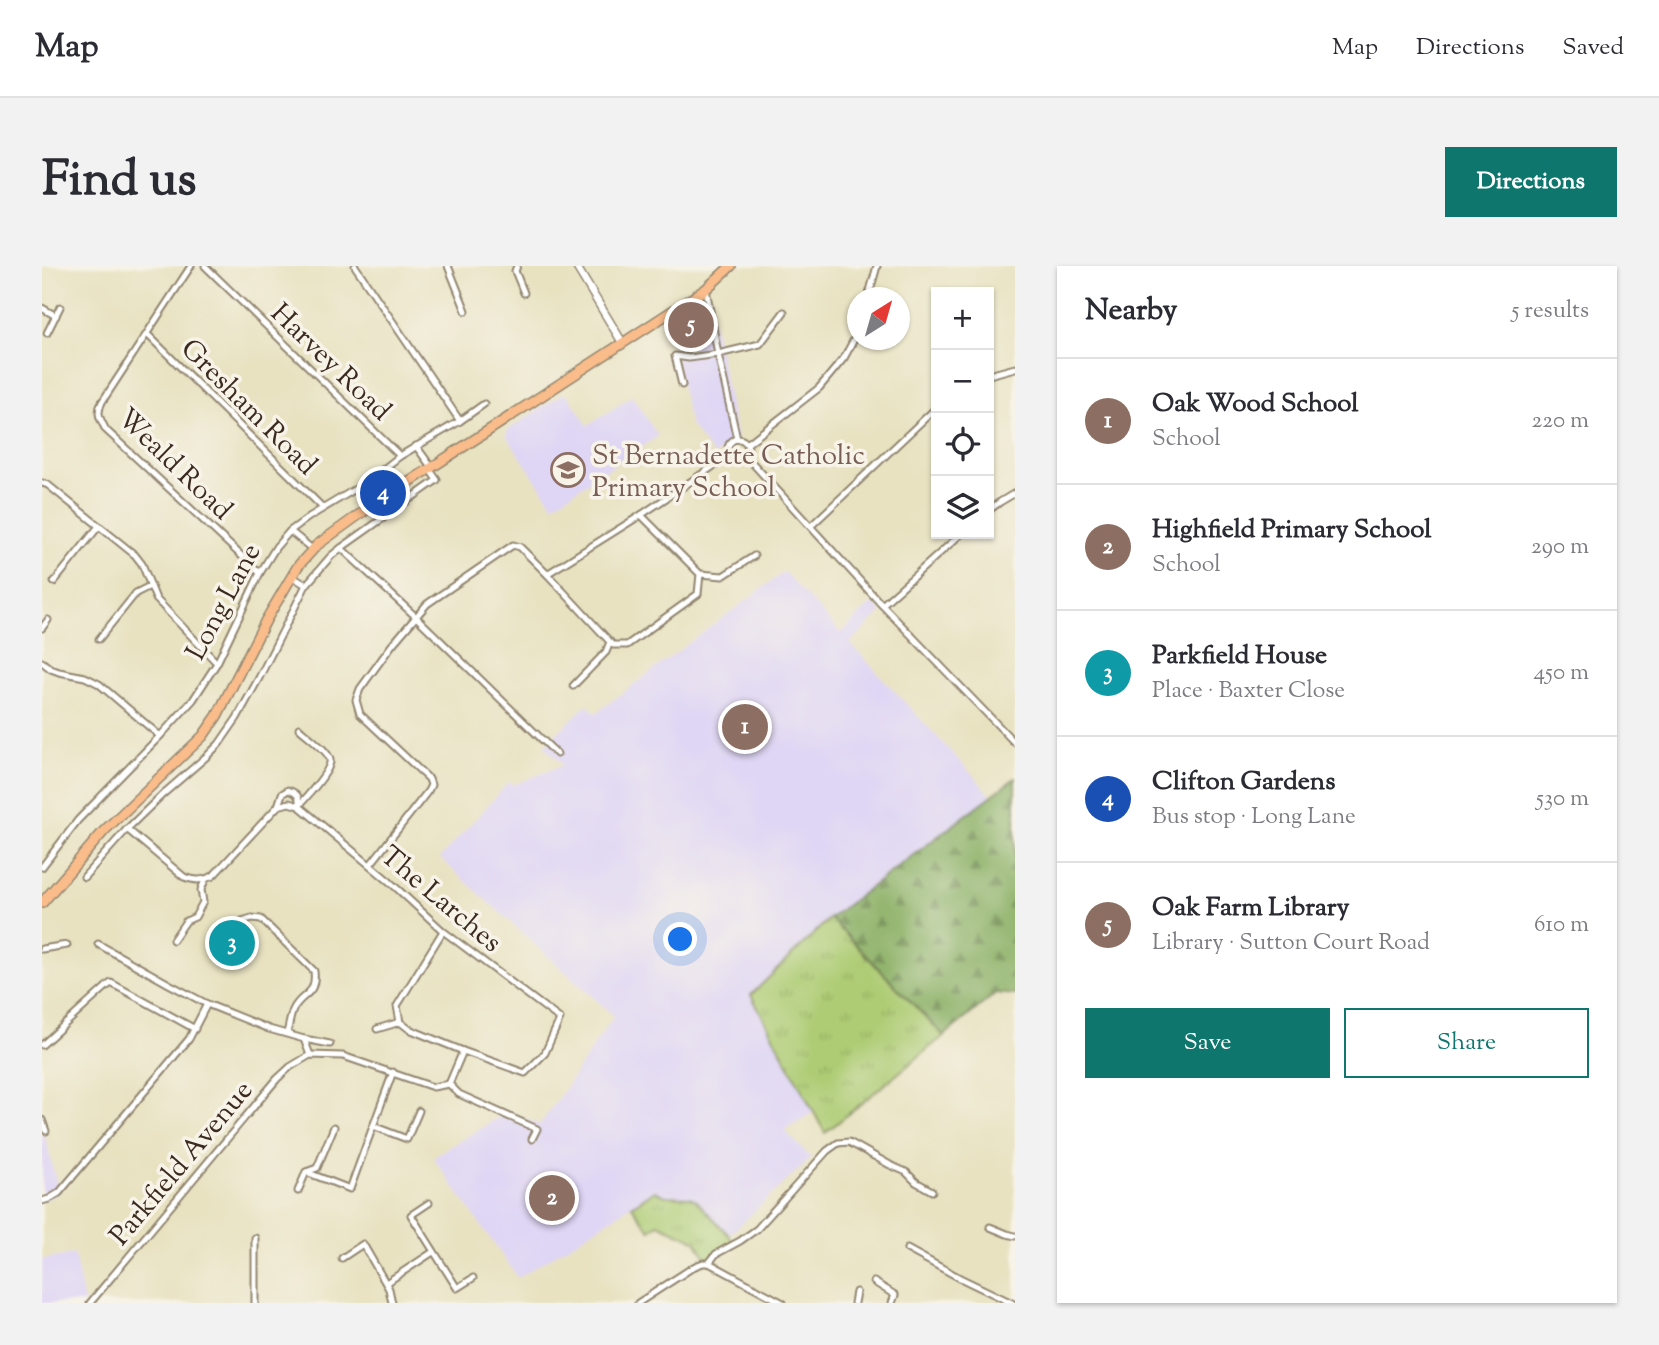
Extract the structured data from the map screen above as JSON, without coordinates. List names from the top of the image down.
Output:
{
  "streets": {
    "main road": ["Long Lane"],
    "street": [
      "Harvey Road",
      "Gresham Road",
      "Weald Road",
      "The Larches",
      "Parkfield Avenue"
    ]
  },
  "crossings": [
    ["Harvey Road", "Long Lane"],
    ["Gresham Road", "Weald Road"],
    ["Gresham Road", "Long Lane"],
    ["Weald Road", "Long Lane"]
  ],
  "places": {
    "school or university": ["St Bernadette Catholic Primary School"]
  },
  "north": "top right",
  "page": {
    "header": "Map",
    "nav": ["Map", "Directions", "Saved"],
    "title": "Find us",
    "buttons": [
      "Directions",
      ["Save", "Share"]
    ],
    "heading": ["Nearby", "5 results"],
    "map_buttons": ["+", "−"],
    "pins": [
      "5",
      "4",
      "1",
      "3",
      "2"
    ],
    "list": [
      {
        "mark": "1",
        "name": "Oak Wood School",
        "note": "School",
        "value": "220 m"
      },
      {
        "mark": "2",
        "name": "Highfield Primary School",
        "note": "School",
        "value": "290 m"
      },
      {
        "mark": "3",
        "name": "Parkfield House",
        "note": "Place · Baxter Close",
        "value": "450 m"
      },
      {
        "mark": "4",
        "name": "Clifton Gardens",
        "note": "Bus stop · Long Lane",
        "value": "530 m"
      },
      {
        "mark": "5",
        "name": "Oak Farm Library",
        "note": "Library · Sutton Court Road",
        "value": "610 m"
      }
    ]
  }
}
